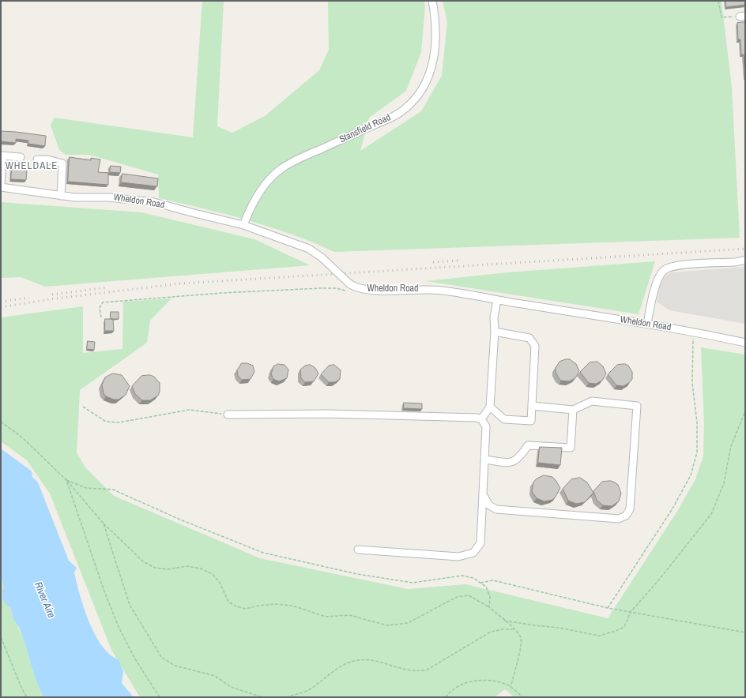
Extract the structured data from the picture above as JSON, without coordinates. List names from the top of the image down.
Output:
{
  "streets": {
    "street": ["Stansfield Road", "Wheldon Road"]
  },
  "crossings": [
    ["Stansfield Road", "Wheldon Road"]
  ],
  "districts": ["WHELDALE"],
  "water": ["River Aire"]
}
